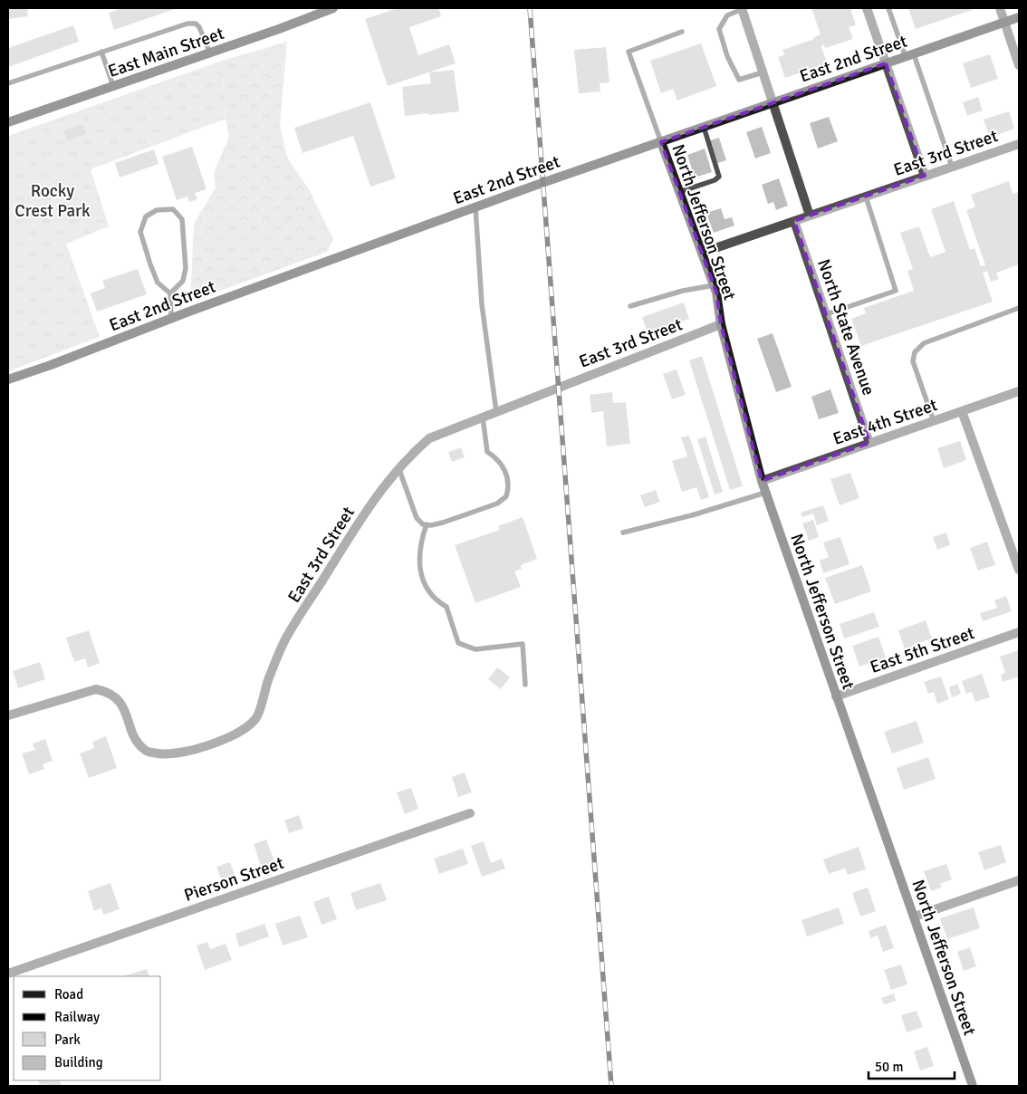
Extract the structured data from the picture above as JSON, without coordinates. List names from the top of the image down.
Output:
{
  "streets": {
    "street": [
      "East Main Street",
      "East 2nd Street",
      "East 3rd Street",
      "North Jefferson Street",
      "North State Avenue",
      "East 4th Street",
      "East 5th Street",
      "Pierson Street"
    ]
  },
  "crossings": [
    ["East 2nd Street", "North Jefferson Street"],
    ["East 3rd Street", "North Jefferson Street"],
    ["East 3rd Street", "North State Avenue"],
    ["North Jefferson Street", "East 4th Street"],
    ["North Jefferson Street", "East 5th Street"],
    ["North State Avenue", "East 4th Street"]
  ],
  "parks": ["Rocky Crest Park"],
  "legend": [
    "Road",
    "Railway",
    "Park",
    "Building"
  ],
  "scale_bar": "50 m"
}
